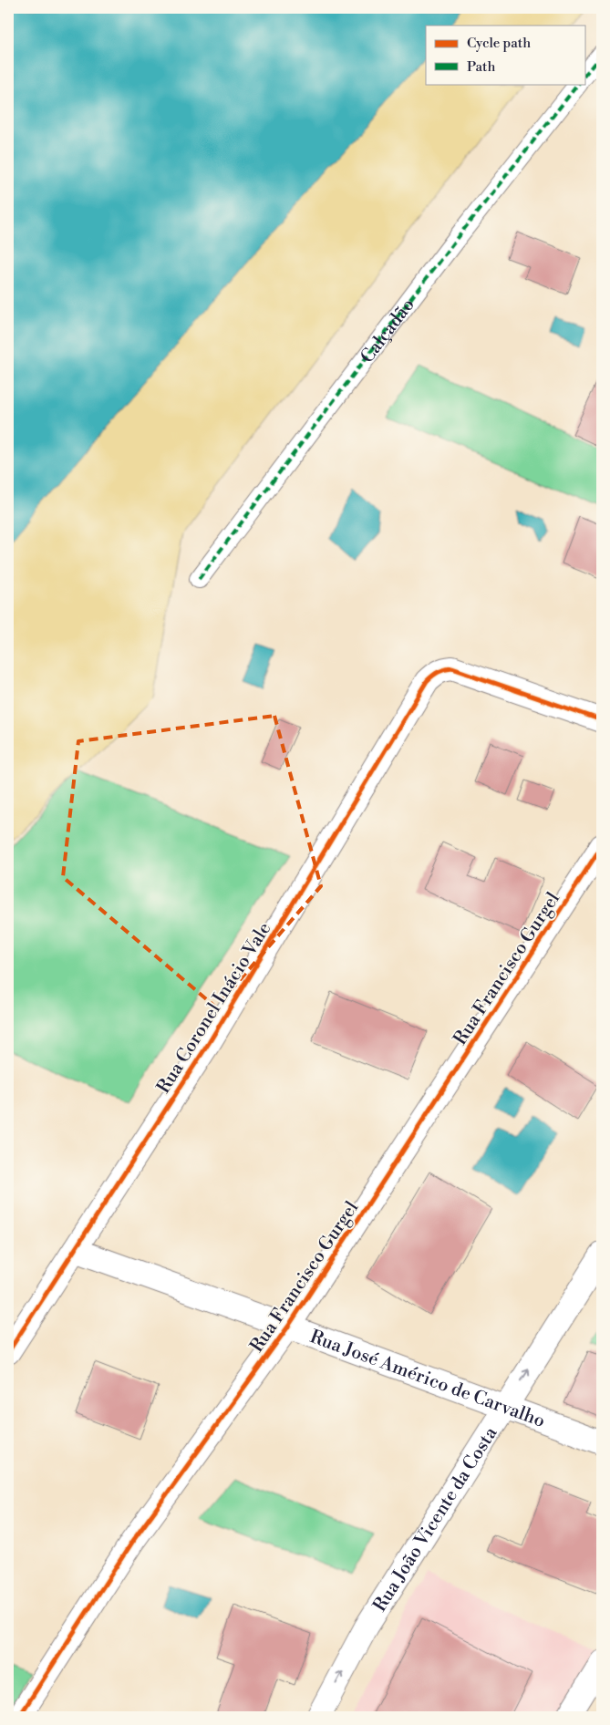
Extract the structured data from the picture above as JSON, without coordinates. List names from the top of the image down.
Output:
{
  "streets": {
    "street": [
      "Calçadão",
      "Rua Francisco Gurgel",
      "Rua Coronel Inácio Vale",
      "Rua José Américo de Carvalho",
      "Rua João Vicente da Costa"
    ]
  },
  "crossings": [
    ["Rua Francisco Gurgel", "Rua José Américo de Carvalho"],
    ["Rua Coronel Inácio Vale", "Rua José Américo de Carvalho"],
    ["Rua José Américo de Carvalho", "Rua João Vicente da Costa"]
  ],
  "one_way": ["Rua João Vicente da Costa"],
  "legend": ["Cycle path", "Path"]
}
